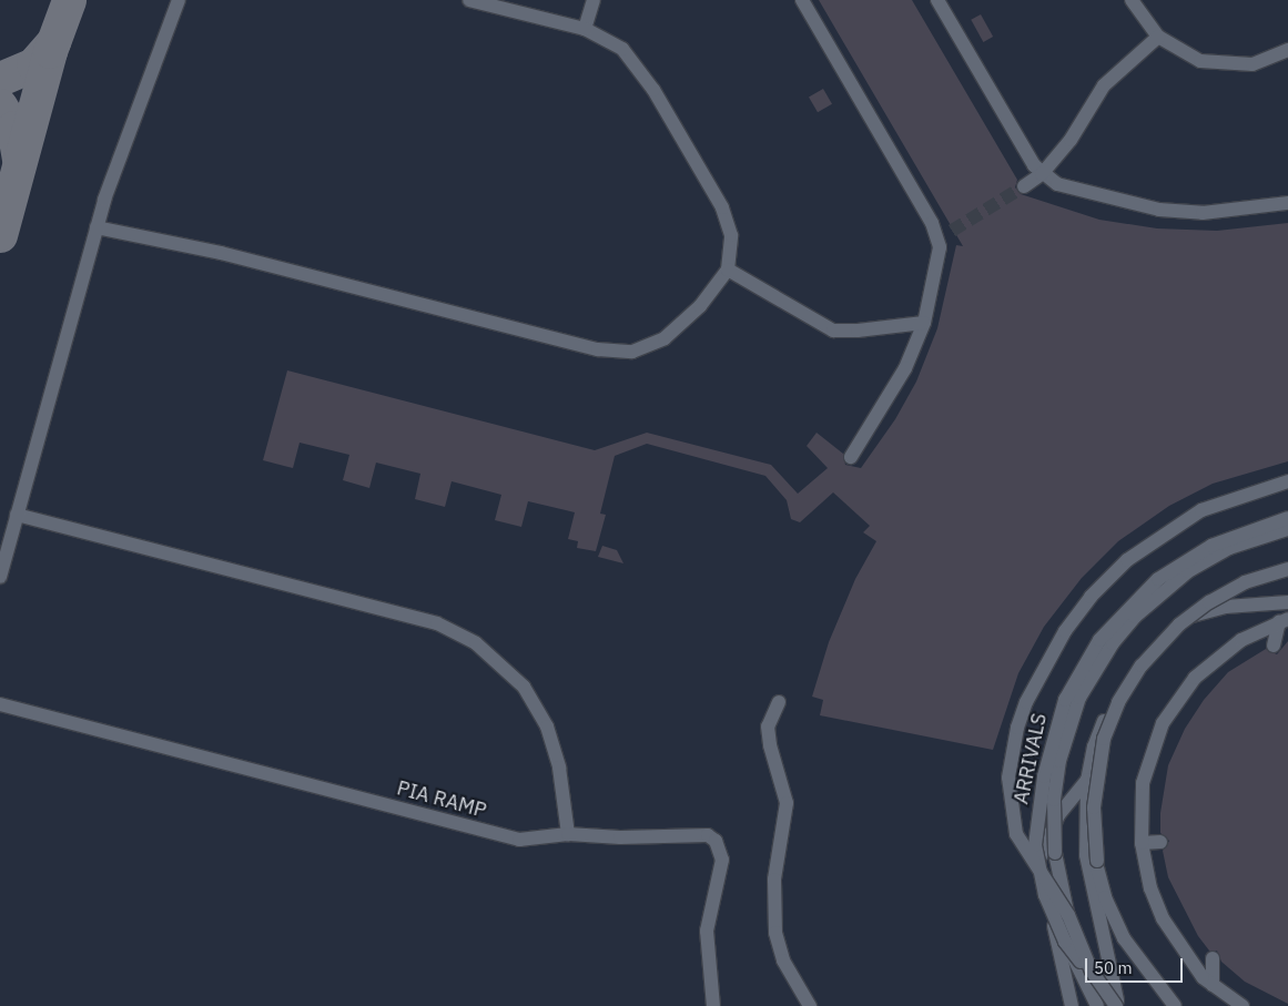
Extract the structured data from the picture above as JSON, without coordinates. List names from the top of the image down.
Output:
{
  "streets": {
    "street": ["ARRIVALS", "PIA RAMP"]
  },
  "scale_bar": "50 m"
}
